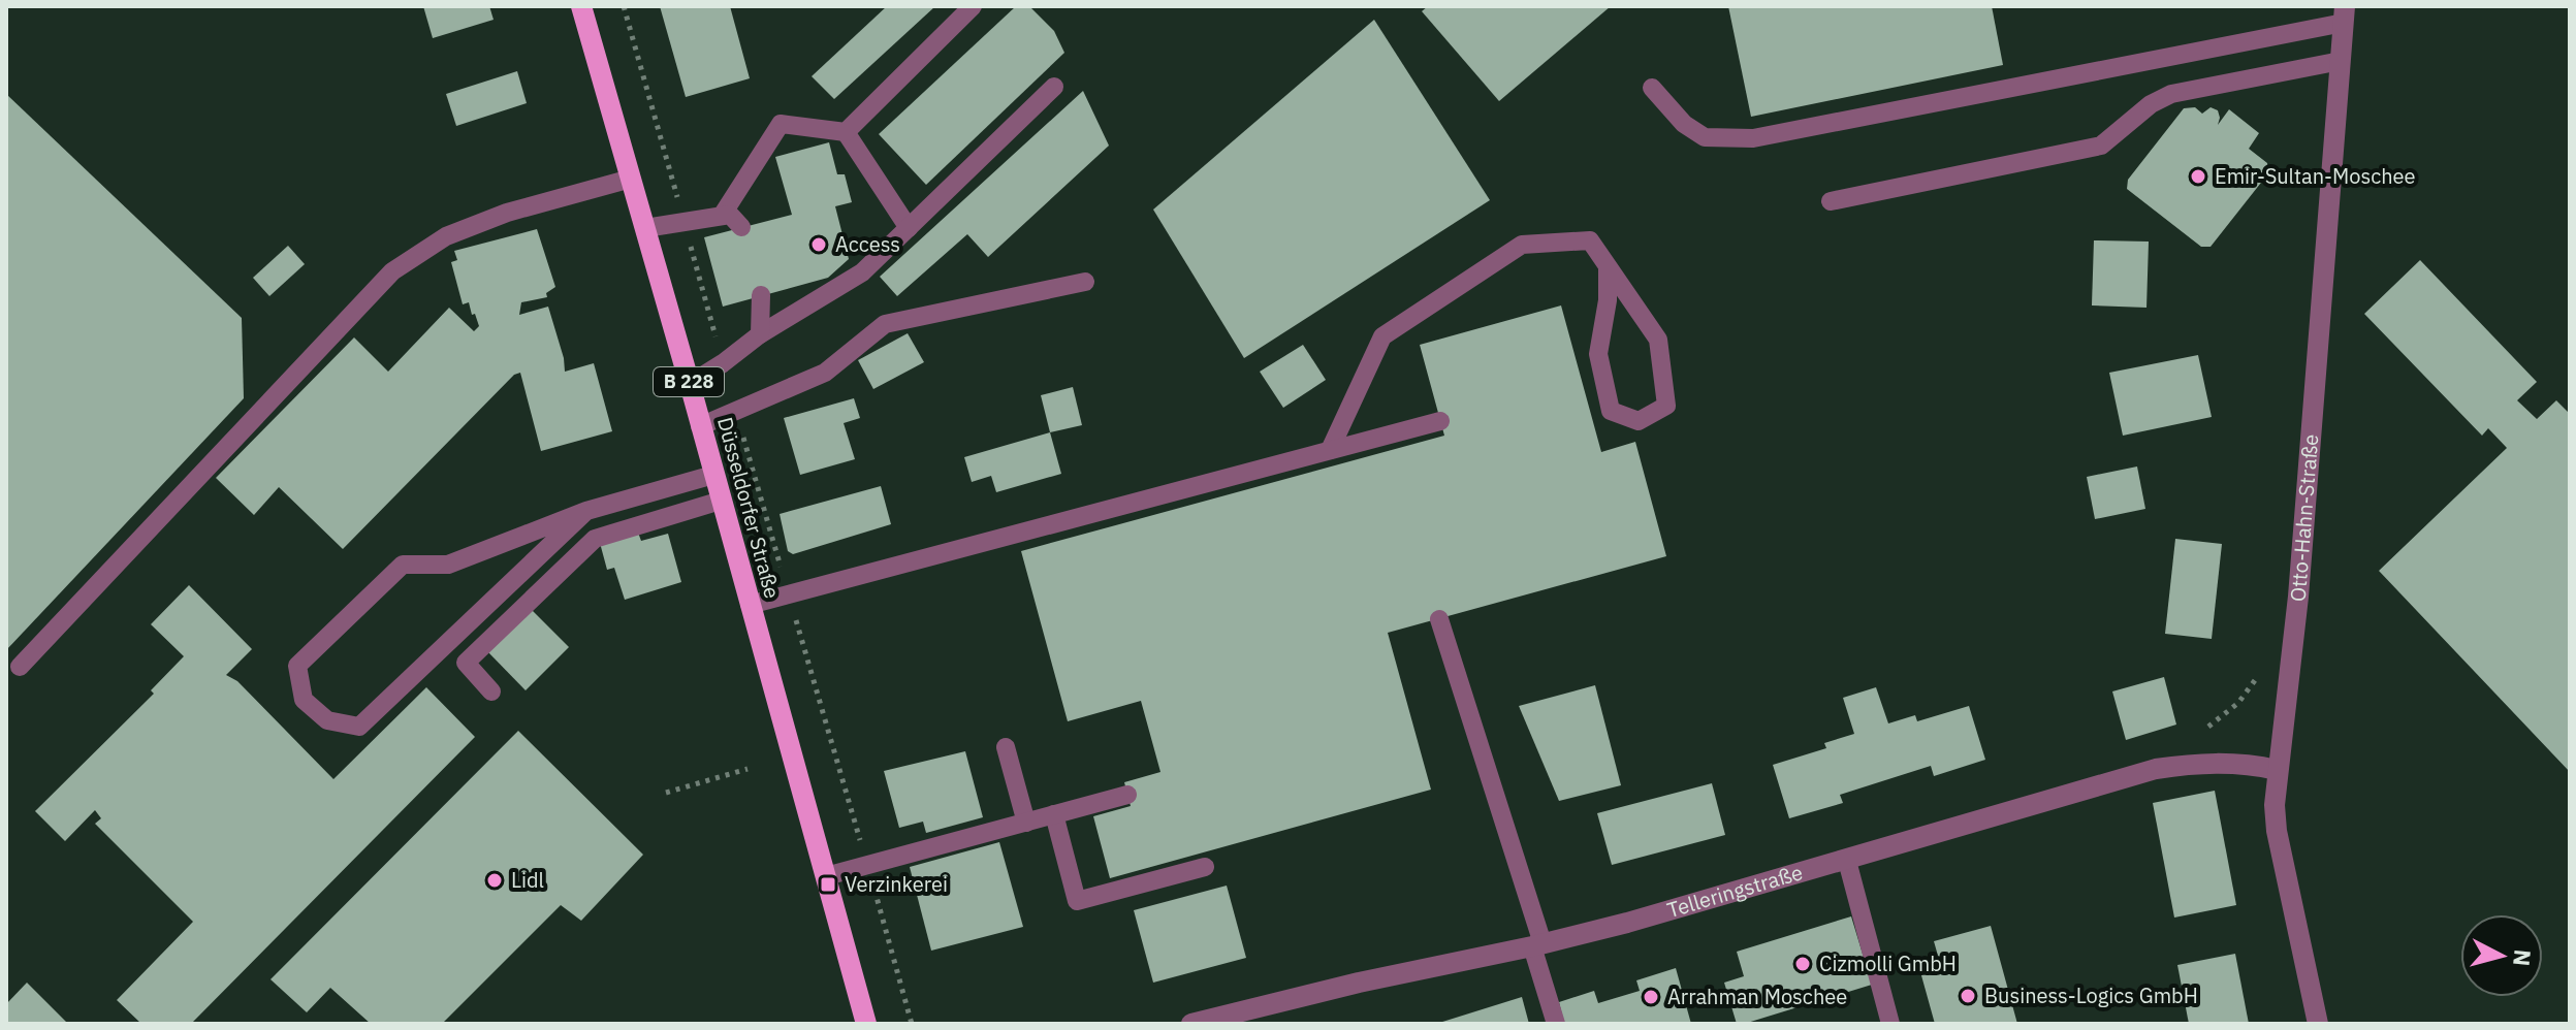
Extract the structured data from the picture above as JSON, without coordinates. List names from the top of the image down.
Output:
{
  "streets": {
    "main road": ["B 228", "Düsseldorfer Straße"],
    "street": ["Otto-Hahn-Straße", "Telleringstraße"]
  },
  "crossings": [
    ["Otto-Hahn-Straße", "Telleringstraße"]
  ],
  "places": {
    "other": [
      "Emir-Sultan-Moschee",
      "Access",
      "Lidl",
      "Cizmolli GmbH",
      "Business-Logics GmbH",
      "Arrahman Moschee"
    ],
    "transit": ["Verzinkerei"]
  },
  "north": "right"
}
